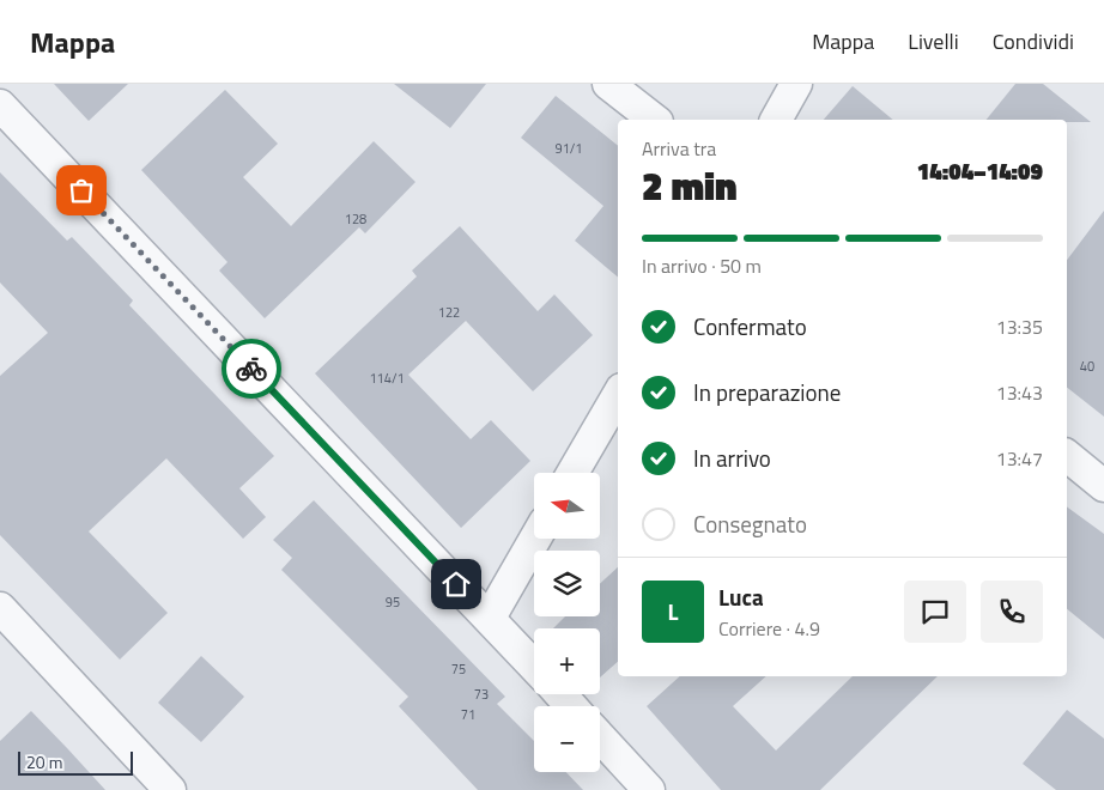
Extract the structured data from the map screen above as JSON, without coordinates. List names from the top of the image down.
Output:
{
  "house_numbers": [
    "91/1",
    "128",
    "122",
    "40",
    "114/1",
    "95",
    "75",
    "73",
    "71"
  ],
  "scale_bar": "20 m",
  "north": "left",
  "page": {
    "header": "Mappa",
    "nav": ["Mappa", "Livelli", "Condividi"],
    "heading": ["2 min", "Arriva tra", "14:04–14:09"],
    "panel": ["Luca", "Corriere · 4.9"],
    "bar": "In arrivo · 50 m",
    "list": [
      ["Confermato", "13:35"],
      ["In preparazione", "13:43"],
      ["In arrivo", "13:47"],
      "Consegnato"
    ],
    "map_buttons": ["+", "−"],
    "round": "L",
    "scale": "20 m"
  }
}
